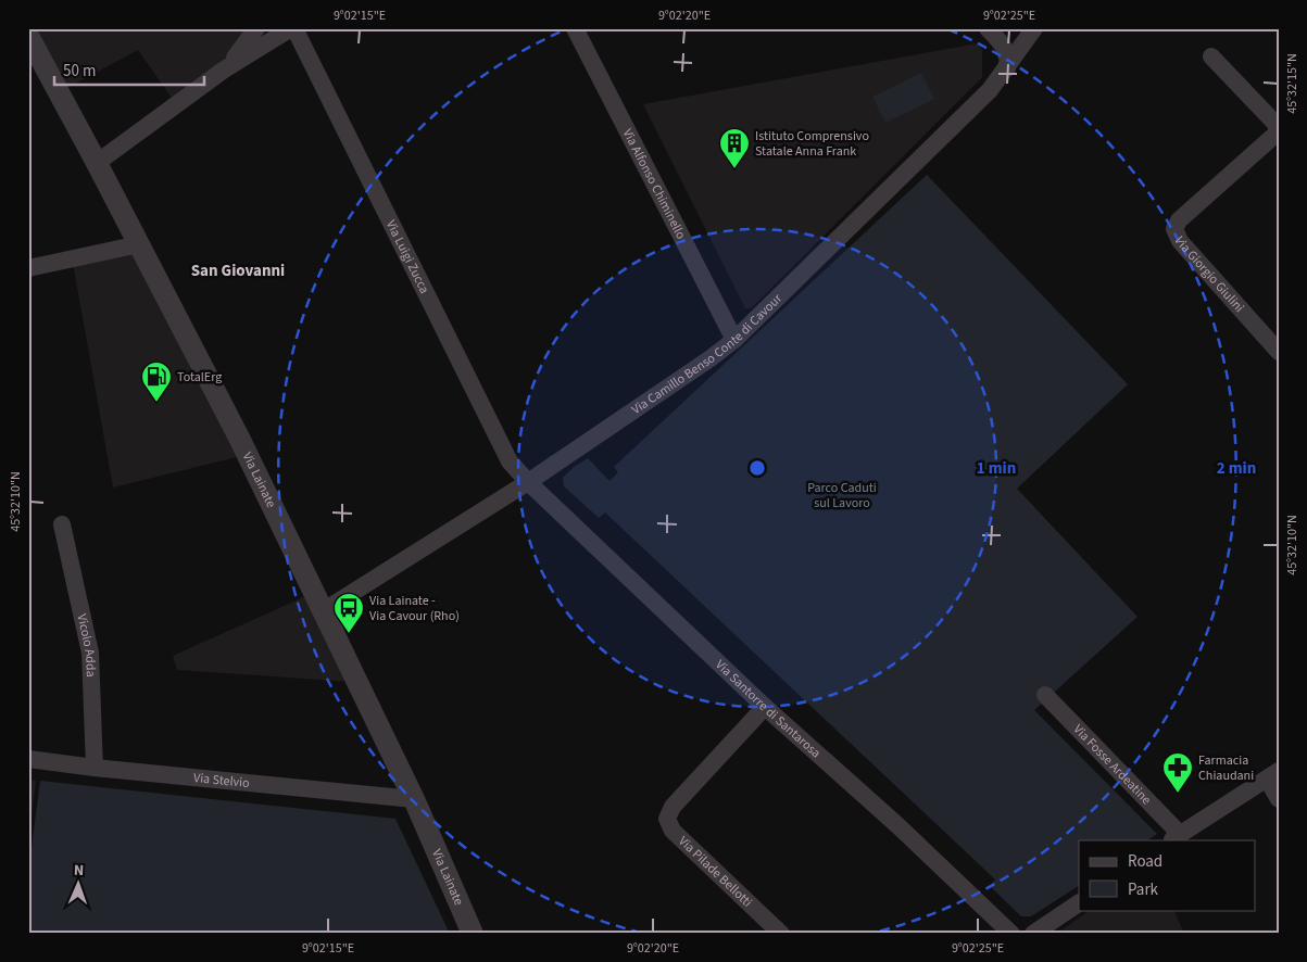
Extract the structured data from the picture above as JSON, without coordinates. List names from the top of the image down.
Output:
{
  "streets": {
    "street": [
      "Via Alfonso Chiminello",
      "Via Luigi Zucca",
      "Via Giorgio Giulini",
      "Via Camillo Benso Conte di Cavour",
      "Via Lainate",
      "Vicolo Adda",
      "Via Santorre di Santarosa",
      "Via Fosse Ardeatine",
      "Via Stelvio",
      "Via Pilade Bellotti"
    ]
  },
  "crossings": [
    ["Via Alfonso Chiminello", "Via Camillo Benso Conte di Cavour"],
    ["Via Luigi Zucca", "Via Camillo Benso Conte di Cavour"],
    ["Via Luigi Zucca", "Via Santorre di Santarosa"],
    ["Via Camillo Benso Conte di Cavour", "Via Lainate"],
    ["Via Camillo Benso Conte di Cavour", "Via Santorre di Santarosa"],
    ["Via Lainate", "Via Stelvio"],
    ["Vicolo Adda", "Via Stelvio"],
    ["Via Santorre di Santarosa", "Via Pilade Bellotti"]
  ],
  "districts": ["San Giovanni"],
  "parks": ["Parco Caduti sul Lavoro"],
  "places": {
    "building": ["Istituto Comprensivo Statale Anna Frank"],
    "fuel station": ["TotalErg"],
    "bus stop": ["Via Lainate - Via Cavour (Rho)"],
    "pharmacy": ["Farmacia Chiaudani"]
  },
  "legend": ["Road", "Park"],
  "scale_bar": "50 m",
  "north": "top",
  "coordinates": [
    "9°02'15\"E",
    "9°02'20\"E",
    "9°02'25\"E",
    "45°32'15\"N",
    "45°32'10\"N"
  ],
  "rings": ["1 min", "2 min"]
}
